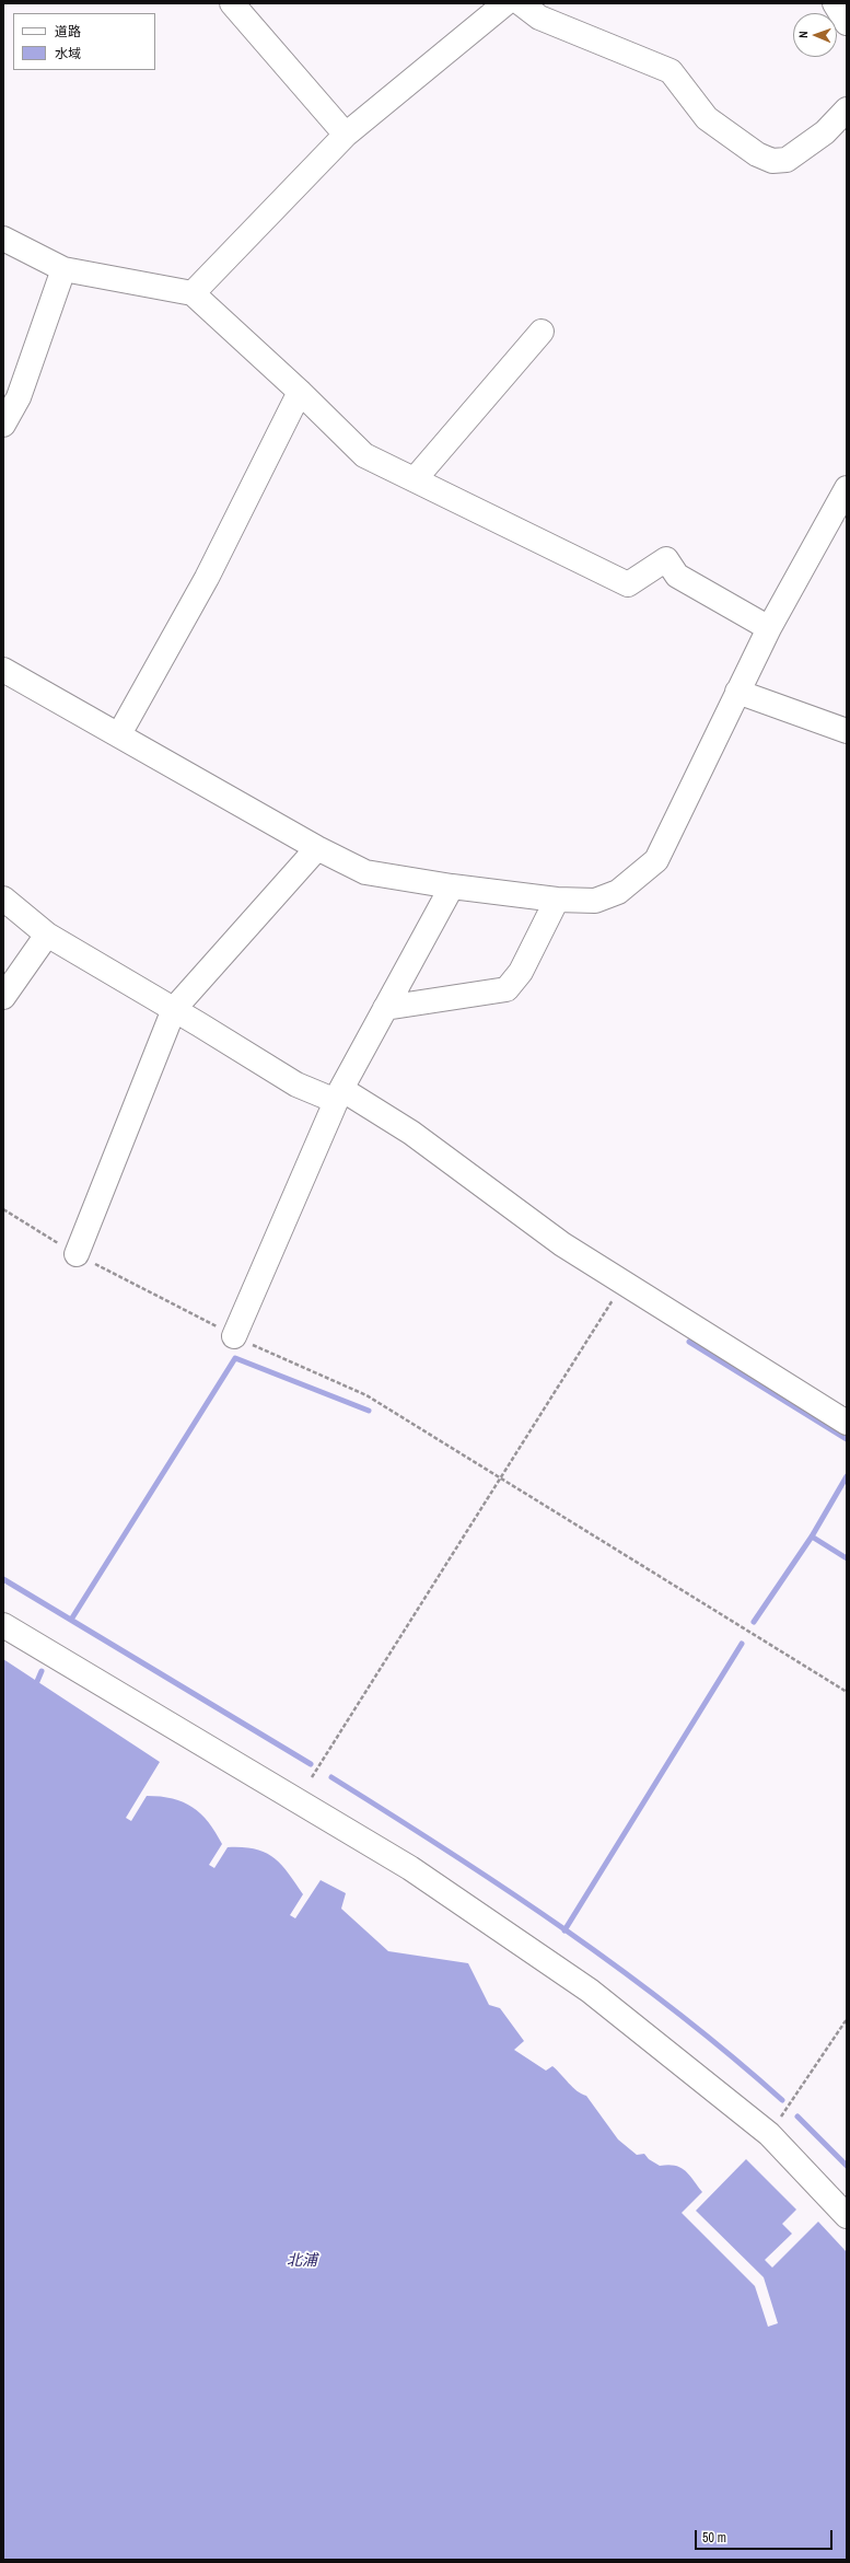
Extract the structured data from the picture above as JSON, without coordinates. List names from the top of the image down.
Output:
{
  "water": ["北浦"],
  "legend": ["道路", "水域"],
  "scale_bar": "50 m",
  "north": "left"
}
